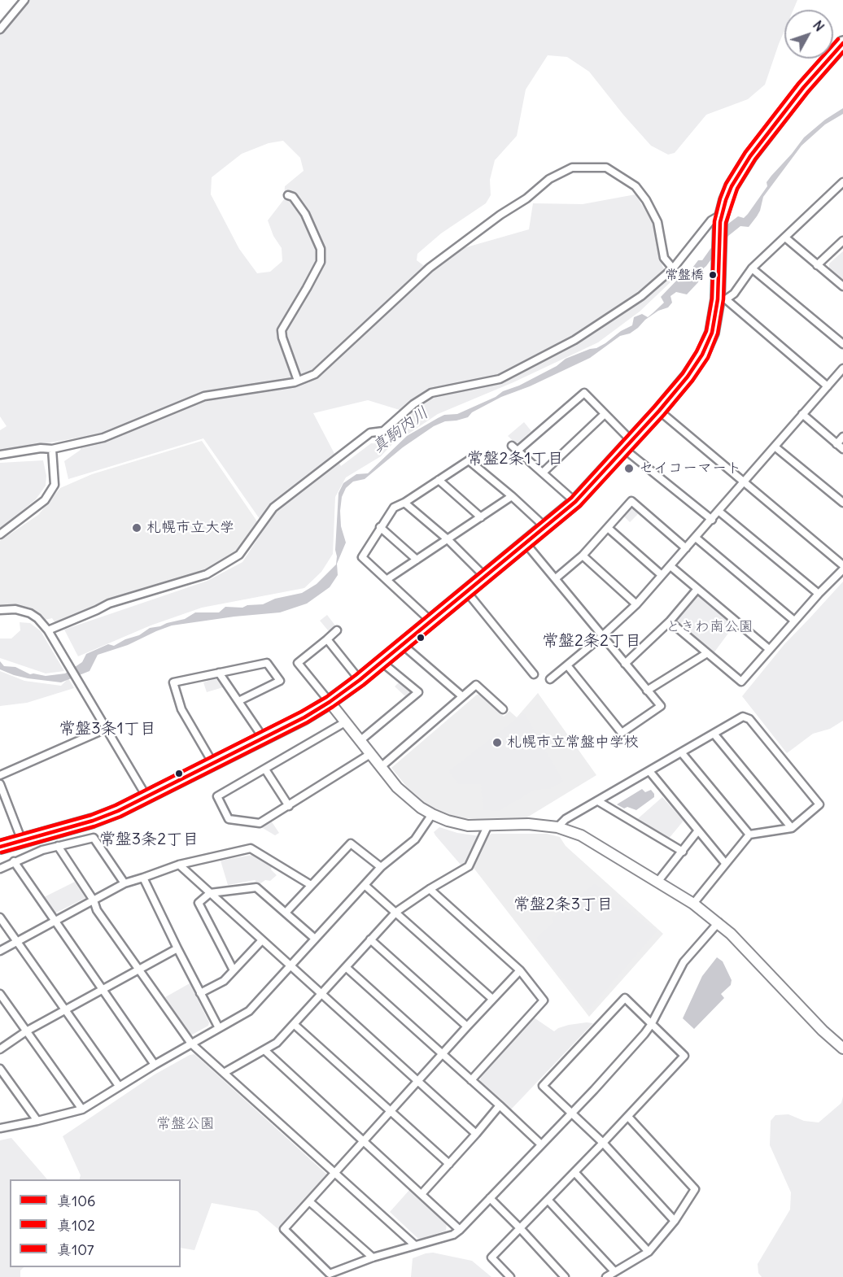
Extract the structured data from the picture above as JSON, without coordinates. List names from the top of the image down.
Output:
{
  "districts": [
    "常盤2条1丁目",
    "常盤2条2丁目",
    "常盤3条1丁目",
    "常盤3条2丁目",
    "常盤2条3丁目"
  ],
  "water": ["真駒内川"],
  "parks": ["ときわ南公園", "常盤公園"],
  "places": [
    "常盤橋",
    "セイコーマート",
    "札幌市立大学",
    "札幌市立常盤中学校"
  ],
  "lines": ["transit line 真107", "transit line 真106", "transit line 真102"],
  "legend": ["真106", "真102", "真107"],
  "north": "top right"
}
